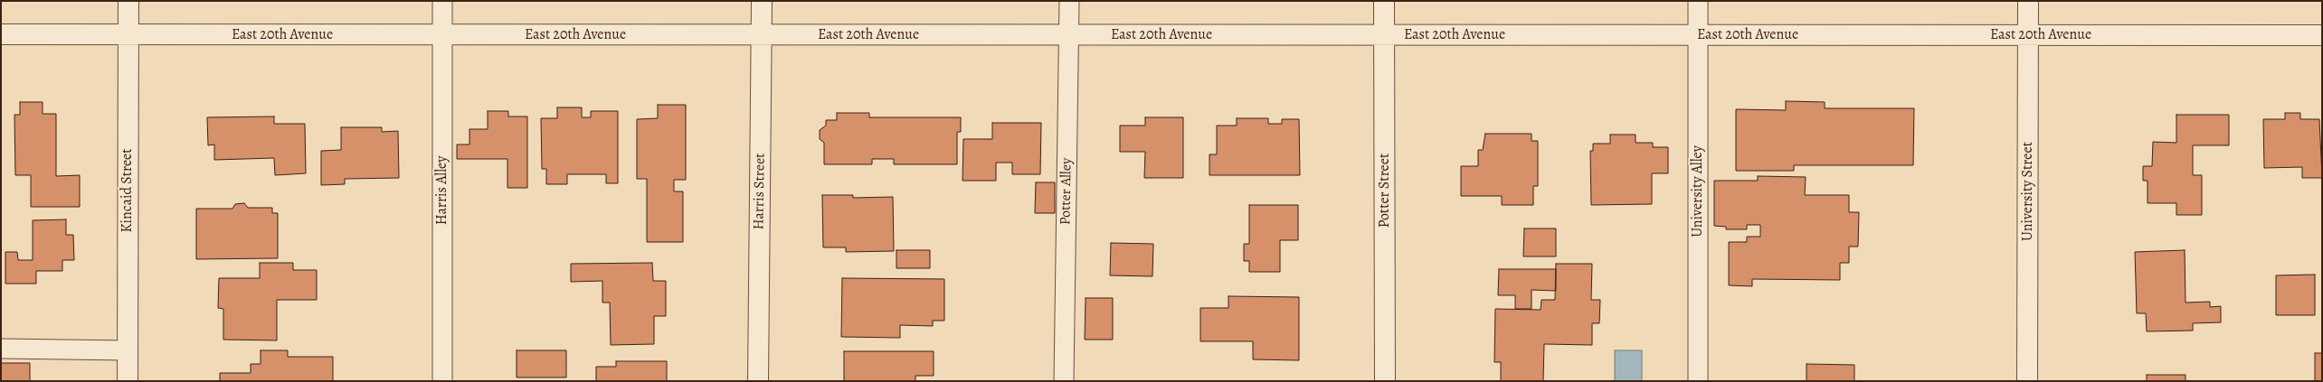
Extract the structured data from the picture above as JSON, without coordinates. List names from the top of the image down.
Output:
{
  "streets": {
    "street": [
      "East 20th Avenue",
      "Kincaid Street",
      "Potter Street",
      "Harris Street",
      "University Street"
    ],
    "lane": ["Harris Alley", "Potter Alley", "University Alley"]
  },
  "crossings": [
    ["East 20th Avenue", "Kincaid Street"],
    ["East 20th Avenue", "Harris Alley"],
    ["East 20th Avenue", "Potter Street"],
    ["East 20th Avenue", "Harris Street"],
    ["East 20th Avenue", "Potter Alley"],
    ["East 20th Avenue", "University Alley"],
    ["East 20th Avenue", "University Street"]
  ]
}
